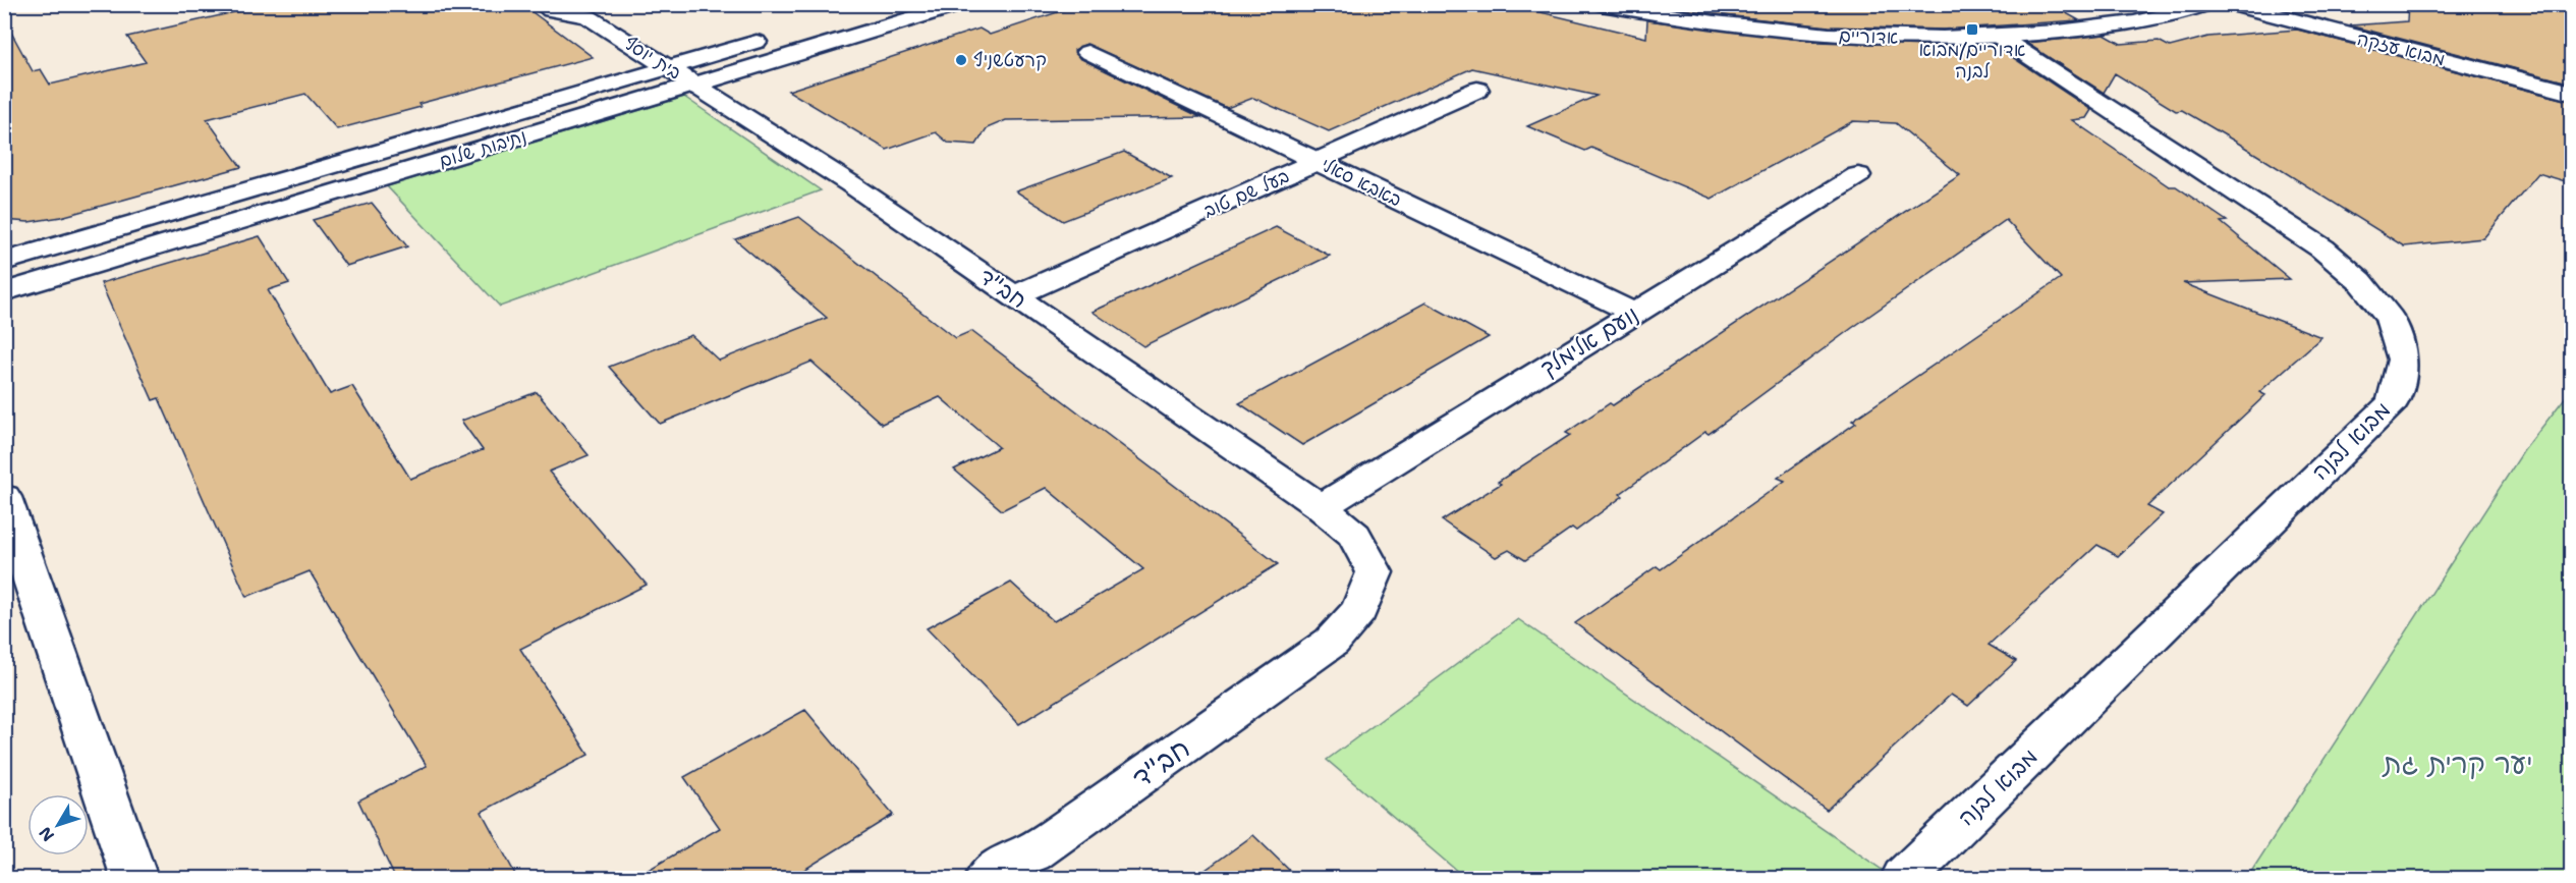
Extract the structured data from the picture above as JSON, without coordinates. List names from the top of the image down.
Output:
{
  "streets": {
    "street": [
      "אדוריים",
      "מבוא עזקה",
      "בית יוסף",
      "נתיבות שלום",
      "באבא סאלי",
      "בעל שם טוב",
      "חב\"ד",
      "נועם אלימלך",
      "מבוא לבנה"
    ]
  },
  "crossings": [
    ["אדוריים", "מבוא לבנה"],
    ["בית יוסף", "נתיבות שלום"],
    ["בית יוסף", "חב\"ד"],
    ["נתיבות שלום", "חב\"ד"],
    ["באבא סאלי", "בעל שם טוב"],
    ["באבא סאלי", "נועם אלימלך"],
    ["בעל שם טוב", "חב\"ד"],
    ["חב\"ד", "נועם אלימלך"]
  ],
  "parks": ["יער קרית גת"],
  "places": {
    "transit": ["אדוריים/מבוא לבנה"],
    "other": ["קרעטשניף"]
  },
  "north": "bottom left"
}
